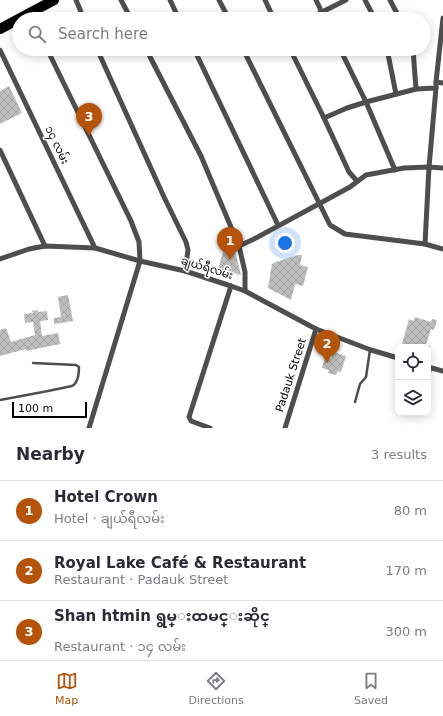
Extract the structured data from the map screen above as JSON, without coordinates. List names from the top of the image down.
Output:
{
  "streets": {
    "street": ["၁၄ လမ်း", "ချယ်ရီလမ်း", "Padauk Street"]
  },
  "crossings": [
    ["၁၄ လမ်း", "ချယ်ရီလမ်း"],
    ["ချယ်ရီလမ်း", "Padauk Street"]
  ],
  "scale_bar": "100 m",
  "page": {
    "search": "Search here",
    "pins": ["3", "1", "2"],
    "scale": "100 m",
    "heading": ["Nearby", "3 results"],
    "list": [
      {
        "mark": "1",
        "name": "Hotel Crown",
        "note": "Hotel · ချယ်ရီလမ်း",
        "value": "80 m"
      },
      {
        "mark": "2",
        "name": "Royal Lake Café & Restaurant",
        "note": "Restaurant · Padauk Street",
        "value": "170 m"
      },
      {
        "mark": "3",
        "name": "Shan htmin ရွမ္းထမင္းဆိုင္",
        "note": "Restaurant · ၁၄ လမ်း",
        "value": "300 m"
      }
    ],
    "nav": ["Map", "Directions", "Saved"]
  }
}
